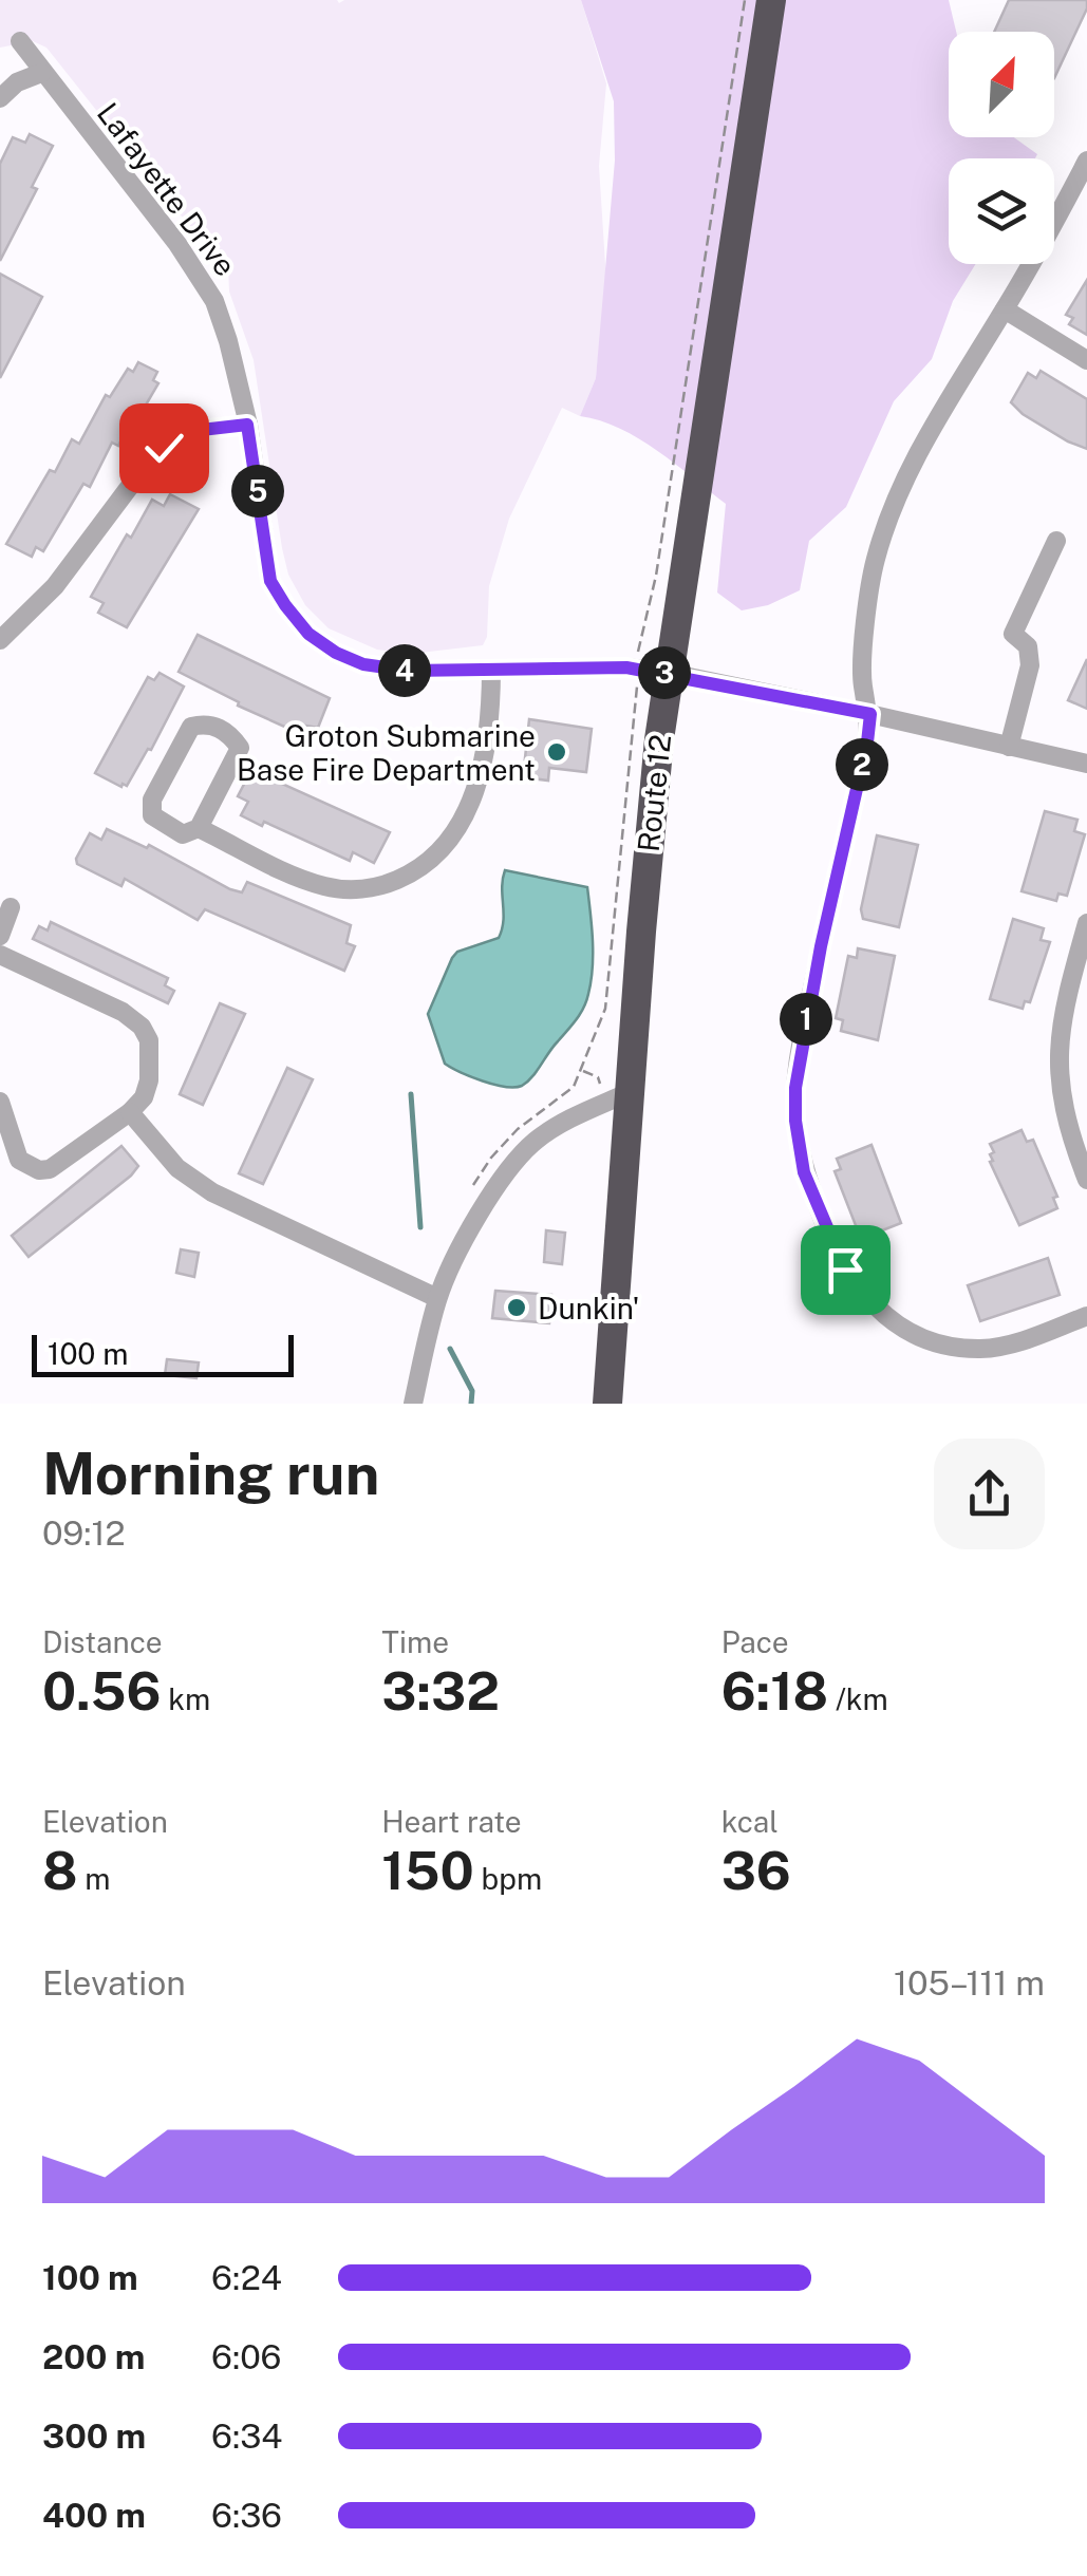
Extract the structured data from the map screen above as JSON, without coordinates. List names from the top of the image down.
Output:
{
  "streets": {
    "highway": ["Route 12"],
    "street": ["Lafayette Drive"]
  },
  "crossings": [
    ["Lafayette Drive", "Route 12"]
  ],
  "places": ["Groton Submarine Base Fire Department", "Dunkin'"],
  "scale_bar": "100 m",
  "north": "top right",
  "page": {
    "pins": [
      "5",
      "4",
      "3",
      "2",
      "1"
    ],
    "scale": "100 m",
    "heading": ["Morning run", "09:12"],
    "stats": [
      ["Distance", "0.56 km"],
      ["Time", "3:32"],
      ["Pace", "6:18 /km"],
      ["Elevation", "8 m"],
      ["Heart rate", "150 bpm"],
      ["kcal", "36"]
    ],
    "chart": ["Elevation", "105–111 m"],
    "list": [
      {
        "name": "100 m",
        "note": "6:24"
      },
      {
        "name": "200 m",
        "note": "6:06"
      },
      {
        "name": "300 m",
        "note": "6:34"
      },
      {
        "name": "400 m",
        "note": "6:36"
      }
    ]
  }
}
